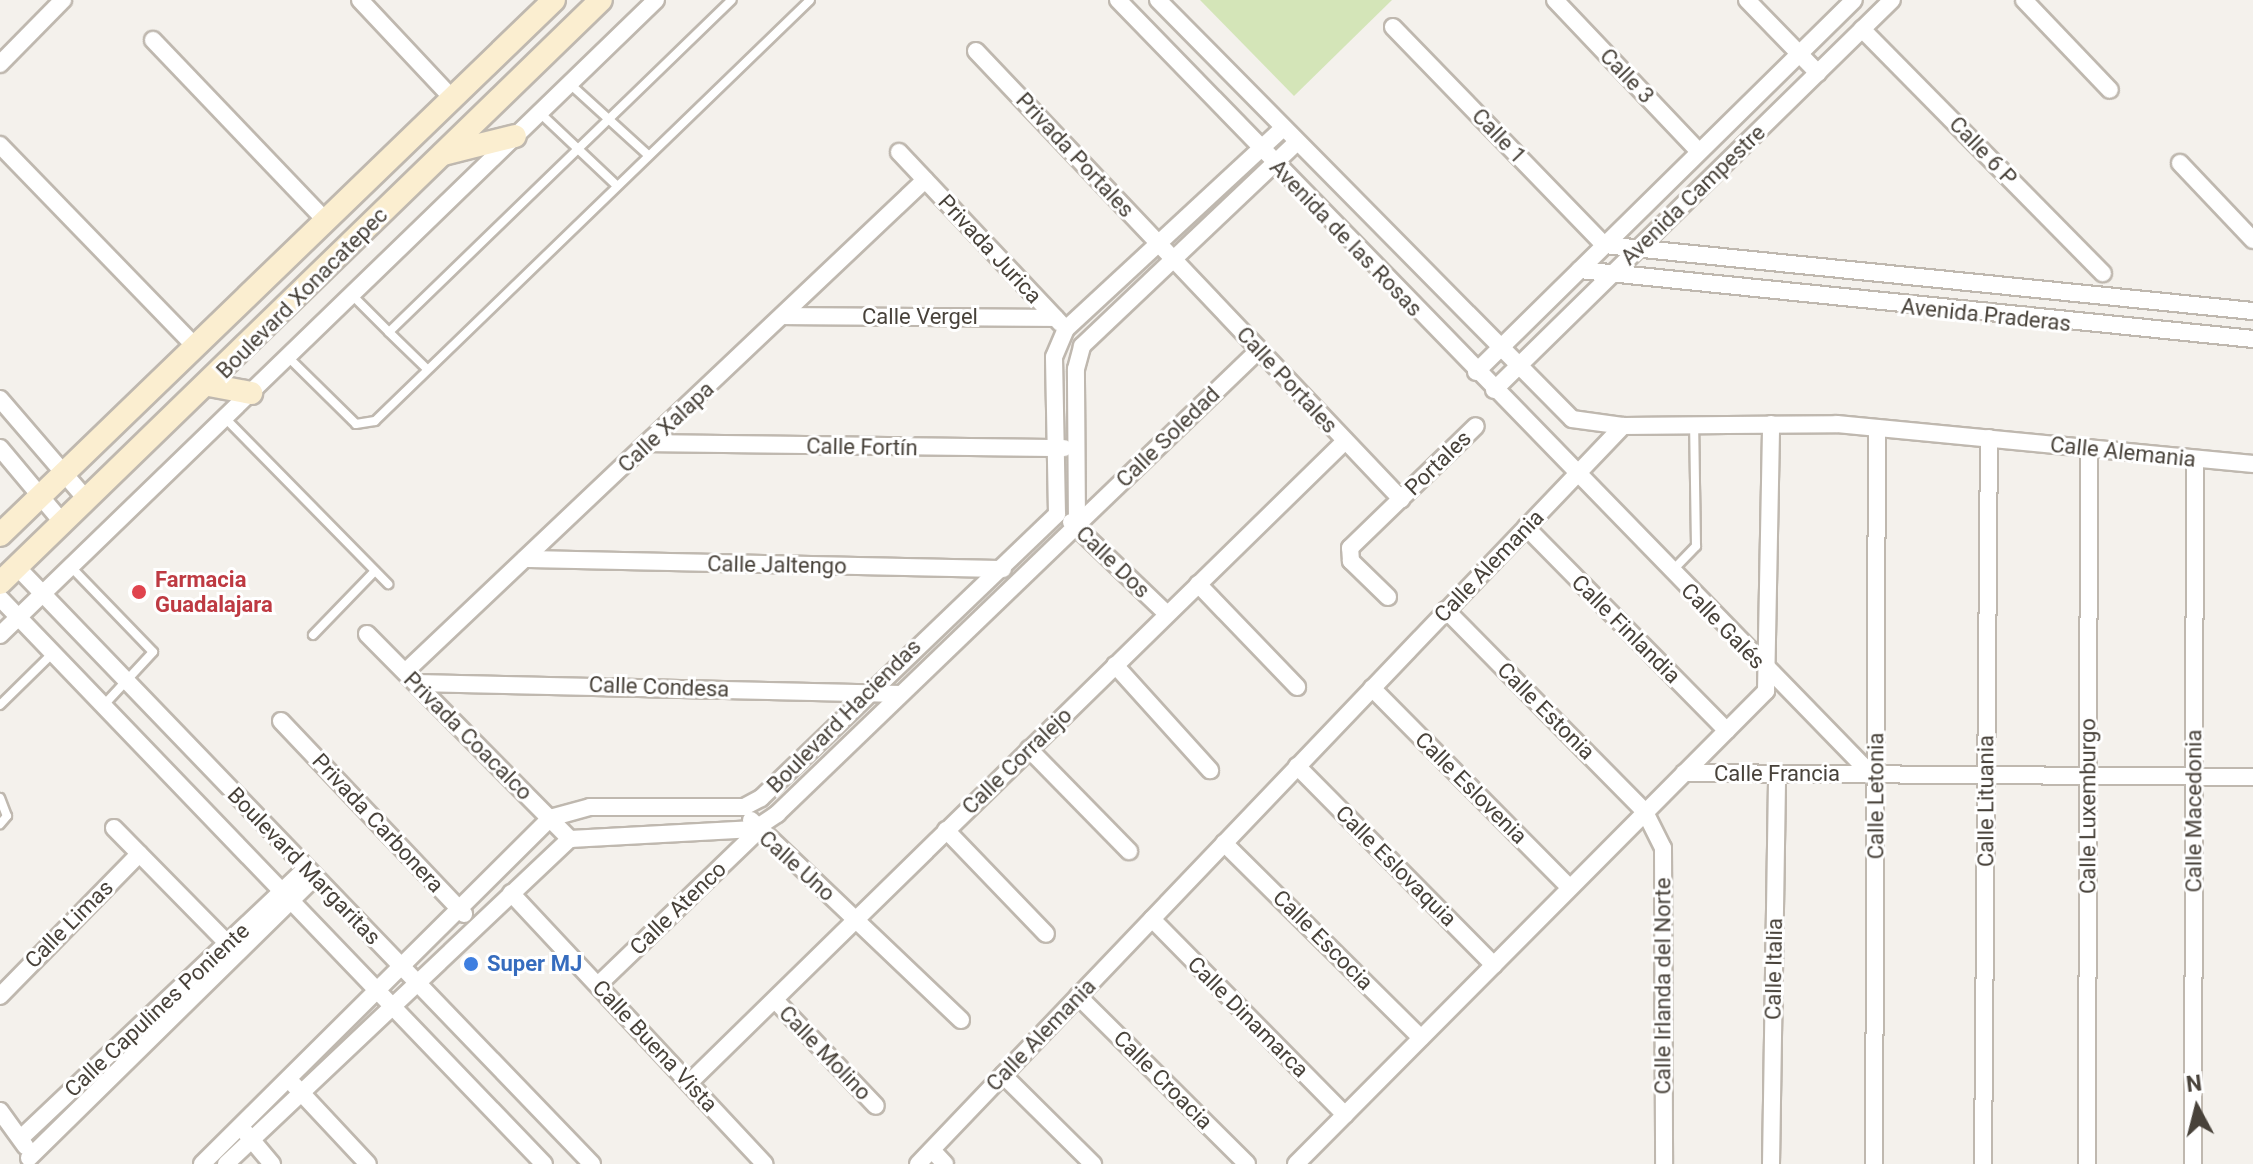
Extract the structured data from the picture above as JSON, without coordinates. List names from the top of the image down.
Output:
{
  "streets": {
    "main road": ["Boulevard Xonacatepec"],
    "street": [
      "Calle 3",
      "Calle 1",
      "Calle 6 P",
      "Privada Portales",
      "Avenida Campestre",
      "Avenida de las Rosas",
      "Privada Jurica",
      "Avenida Praderas",
      "Calle Vergel",
      "Calle Portales",
      "Calle Xalapa",
      "Calle Soledad",
      "Calle Fortín",
      "Calle Alemania",
      "Portales",
      "Calle Dos",
      "Calle Jaltengo",
      "Calle Galés",
      "Calle Finlandia",
      "Calle Condesa",
      "Calle Estonia",
      "Boulevard Haciendas",
      "Privada Coacalco",
      "Calle Corralejo",
      "Calle Francia",
      "Calle Eslovenia",
      "Calle Letonia",
      "Calle Lituania",
      "Calle Luxemburgo",
      "Calle Macedonia",
      "Privada Carbonera",
      "Boulevard Margaritas",
      "Calle Uno",
      "Calle Eslovaquia",
      "Calle Atenco",
      "Calle Limas",
      "Calle Escocia",
      "Calle Italia",
      "Calle Irlanda del Norte",
      "Calle Capulines Poniente",
      "Calle Dinamarca",
      "Calle Buena Vista",
      "Calle Molino",
      "Calle Croacia"
    ]
  },
  "crossings": [
    ["Calle 3", "Avenida Campestre"],
    ["Calle 1", "Avenida Campestre"],
    ["Calle 1", "Avenida Praderas"],
    ["Calle 6 P", "Avenida Campestre"],
    ["Privada Portales", "Calle Portales"],
    ["Avenida Campestre", "Avenida de las Rosas"],
    ["Avenida Campestre", "Avenida Praderas"],
    ["Avenida de las Rosas", "Calle Alemania"],
    ["Avenida de las Rosas", "Calle Galés"],
    ["Privada Jurica", "Calle Vergel"],
    ["Privada Jurica", "Calle Xalapa"],
    ["Boulevard Xonacatepec", "Boulevard Margaritas"],
    ["Calle Vergel", "Calle Xalapa"],
    ["Calle Portales", "Calle Soledad"],
    ["Calle Portales", "Portales"],
    ["Calle Portales", "Calle Corralejo"],
    ["Calle Xalapa", "Calle Fortín"],
    ["Calle Xalapa", "Calle Jaltengo"],
    ["Calle Xalapa", "Calle Condesa"],
    ["Calle Xalapa", "Privada Coacalco"],
    ["Calle Soledad", "Calle Dos"],
    ["Calle Soledad", "Boulevard Haciendas"],
    ["Calle Alemania", "Calle Galés"],
    ["Calle Alemania", "Calle Finlandia"],
    ["Calle Alemania", "Calle Estonia"],
    ["Calle Alemania", "Calle Eslovenia"],
    ["Calle Alemania", "Calle Letonia"],
    ["Calle Alemania", "Calle Lituania"],
    ["Calle Alemania", "Calle Luxemburgo"],
    ["Calle Alemania", "Calle Macedonia"],
    ["Calle Alemania", "Calle Eslovaquia"],
    ["Calle Alemania", "Calle Escocia"],
    ["Calle Alemania", "Calle Dinamarca"],
    ["Calle Alemania", "Calle Croacia"],
    ["Calle Dos", "Boulevard Haciendas"],
    ["Calle Dos", "Calle Corralejo"],
    ["Calle Jaltengo", "Boulevard Haciendas"],
    ["Calle Galés", "Calle Francia"],
    ["Calle Galés", "Calle Letonia"],
    ["Calle Finlandia", "Calle Francia"],
    ["Calle Condesa", "Boulevard Haciendas"],
    ["Calle Condesa", "Privada Coacalco"],
    ["Calle Estonia", "Calle Francia"],
    ["Calle Estonia", "Calle Irlanda del Norte"],
    ["Boulevard Haciendas", "Privada Coacalco"],
    ["Boulevard Haciendas", "Privada Carbonera"],
    ["Boulevard Haciendas", "Boulevard Margaritas"],
    ["Boulevard Haciendas", "Calle Uno"],
    ["Boulevard Haciendas", "Calle Atenco"],
    ["Boulevard Haciendas", "Calle Buena Vista"],
    ["Calle Corralejo", "Calle Uno"],
    ["Calle Corralejo", "Calle Buena Vista"],
    ["Calle Corralejo", "Calle Molino"],
    ["Calle Francia", "Calle Eslovenia"],
    ["Calle Francia", "Calle Letonia"],
    ["Calle Francia", "Calle Lituania"],
    ["Calle Francia", "Calle Luxemburgo"],
    ["Calle Francia", "Calle Macedonia"],
    ["Calle Francia", "Calle Eslovaquia"],
    ["Calle Francia", "Calle Escocia"],
    ["Calle Francia", "Calle Italia"],
    ["Calle Francia", "Calle Irlanda del Norte"],
    ["Calle Francia", "Calle Dinamarca"],
    ["Boulevard Margaritas", "Calle Capulines Poniente"],
    ["Calle Uno", "Calle Atenco"],
    ["Calle Atenco", "Calle Buena Vista"]
  ],
  "places": ["Farmacia Guadalajara", "Super MJ"],
  "north": "top"
}
